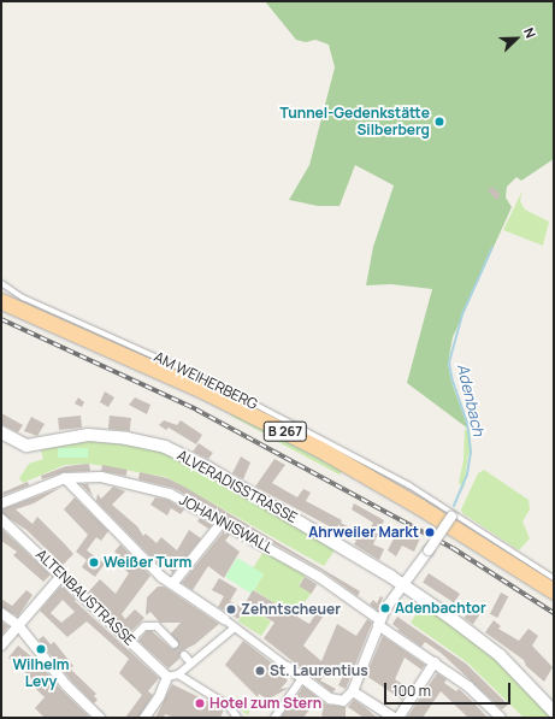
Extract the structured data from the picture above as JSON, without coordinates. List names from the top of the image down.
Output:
{
  "streets": {
    "main road": ["B 267"],
    "street": ["ALVERADISSTRASSE", "JOHANNISWALL", "ALTENBAUSTRASSE"],
    "lane": ["AM WEIHERBERG"]
  },
  "water": ["Adenbach"],
  "places": [
    "Tunnel-Gedenkstätte Silberberg",
    "Ahrweiler Markt",
    "Weißer Turm",
    "Adenbachtor",
    "Zehntscheuer",
    "Wilhelm Levy",
    "St. Laurentius",
    "Hotel zum Stern"
  ],
  "scale_bar": "100 m",
  "north": "top right"
}
